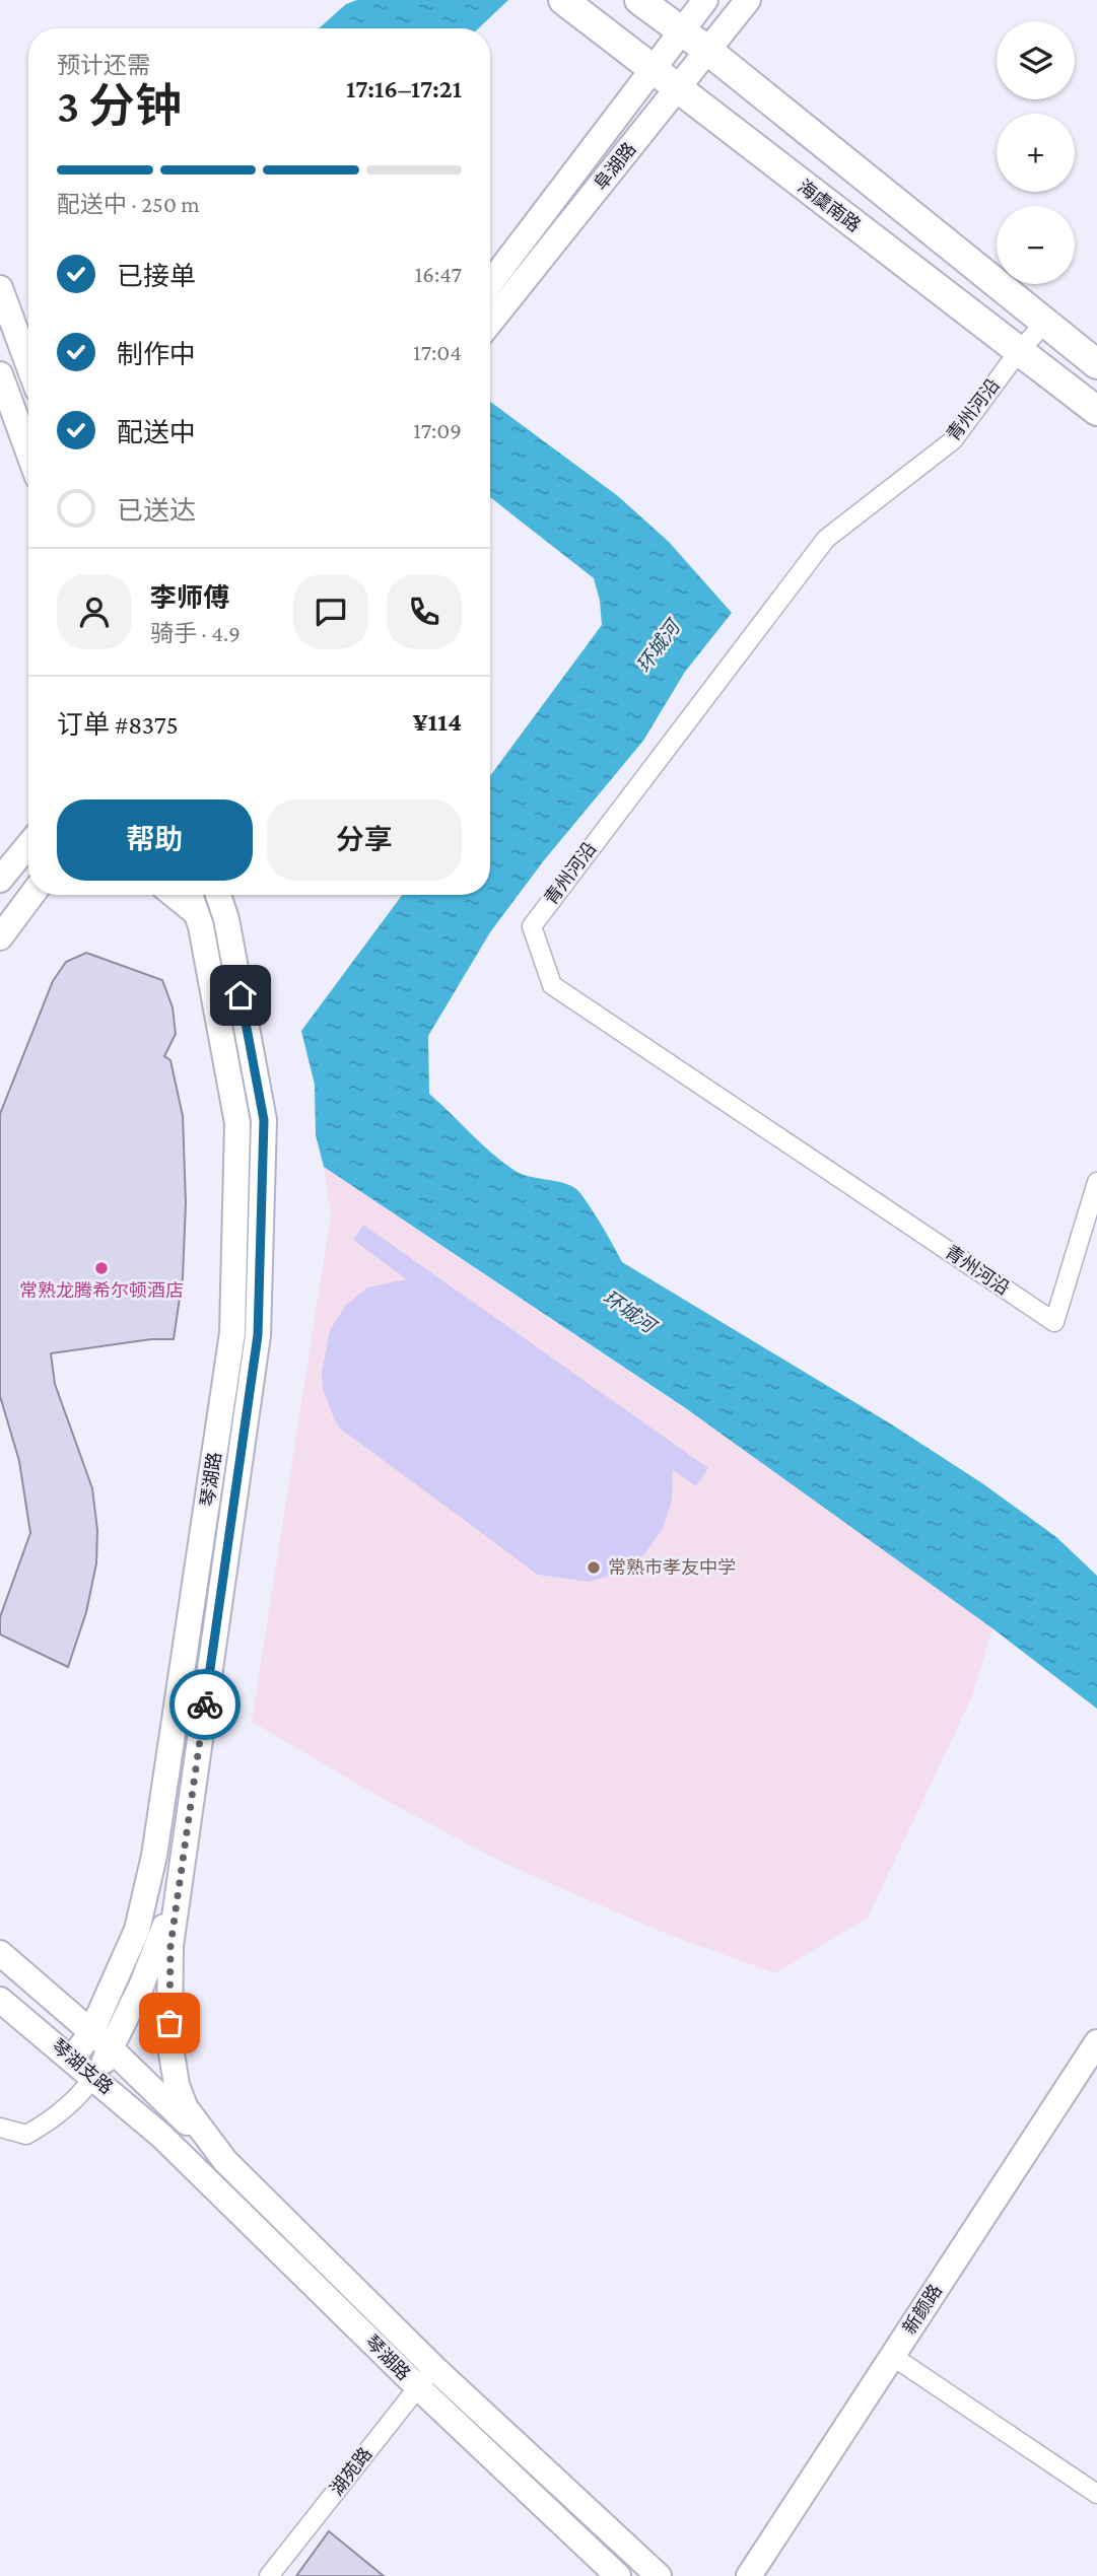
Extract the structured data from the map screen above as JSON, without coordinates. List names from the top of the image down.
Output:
{
  "streets": {
    "main road": [
      "阜湖路",
      "海虞南路",
      "琴湖路",
      "琴湖支路",
      "新颜路"
    ],
    "street": ["青州河沿", "湖苑路"]
  },
  "crossings": [
    ["阜湖路", "海虞南路"],
    ["海虞南路", "青州河沿"],
    ["琴湖路", "琴湖支路"],
    ["琴湖路", "湖苑路"]
  ],
  "water": ["环城河"],
  "places": ["常熟龙腾希尔顿酒店", "常熟市孝友中学"],
  "page": {
    "map_buttons": ["+", "−"],
    "heading": ["3 分钟", "预计还需", "17:16–17:21"],
    "panel": [
      "李师傅",
      "骑手 · 4.9",
      "订单 #8375",
      "¥114"
    ],
    "bar": "配送中 · 250 m",
    "list": [
      ["已接单", "16:47"],
      ["制作中", "17:04"],
      ["配送中", "17:09"],
      "已送达"
    ],
    "buttons": ["帮助", "分享"]
  }
}
